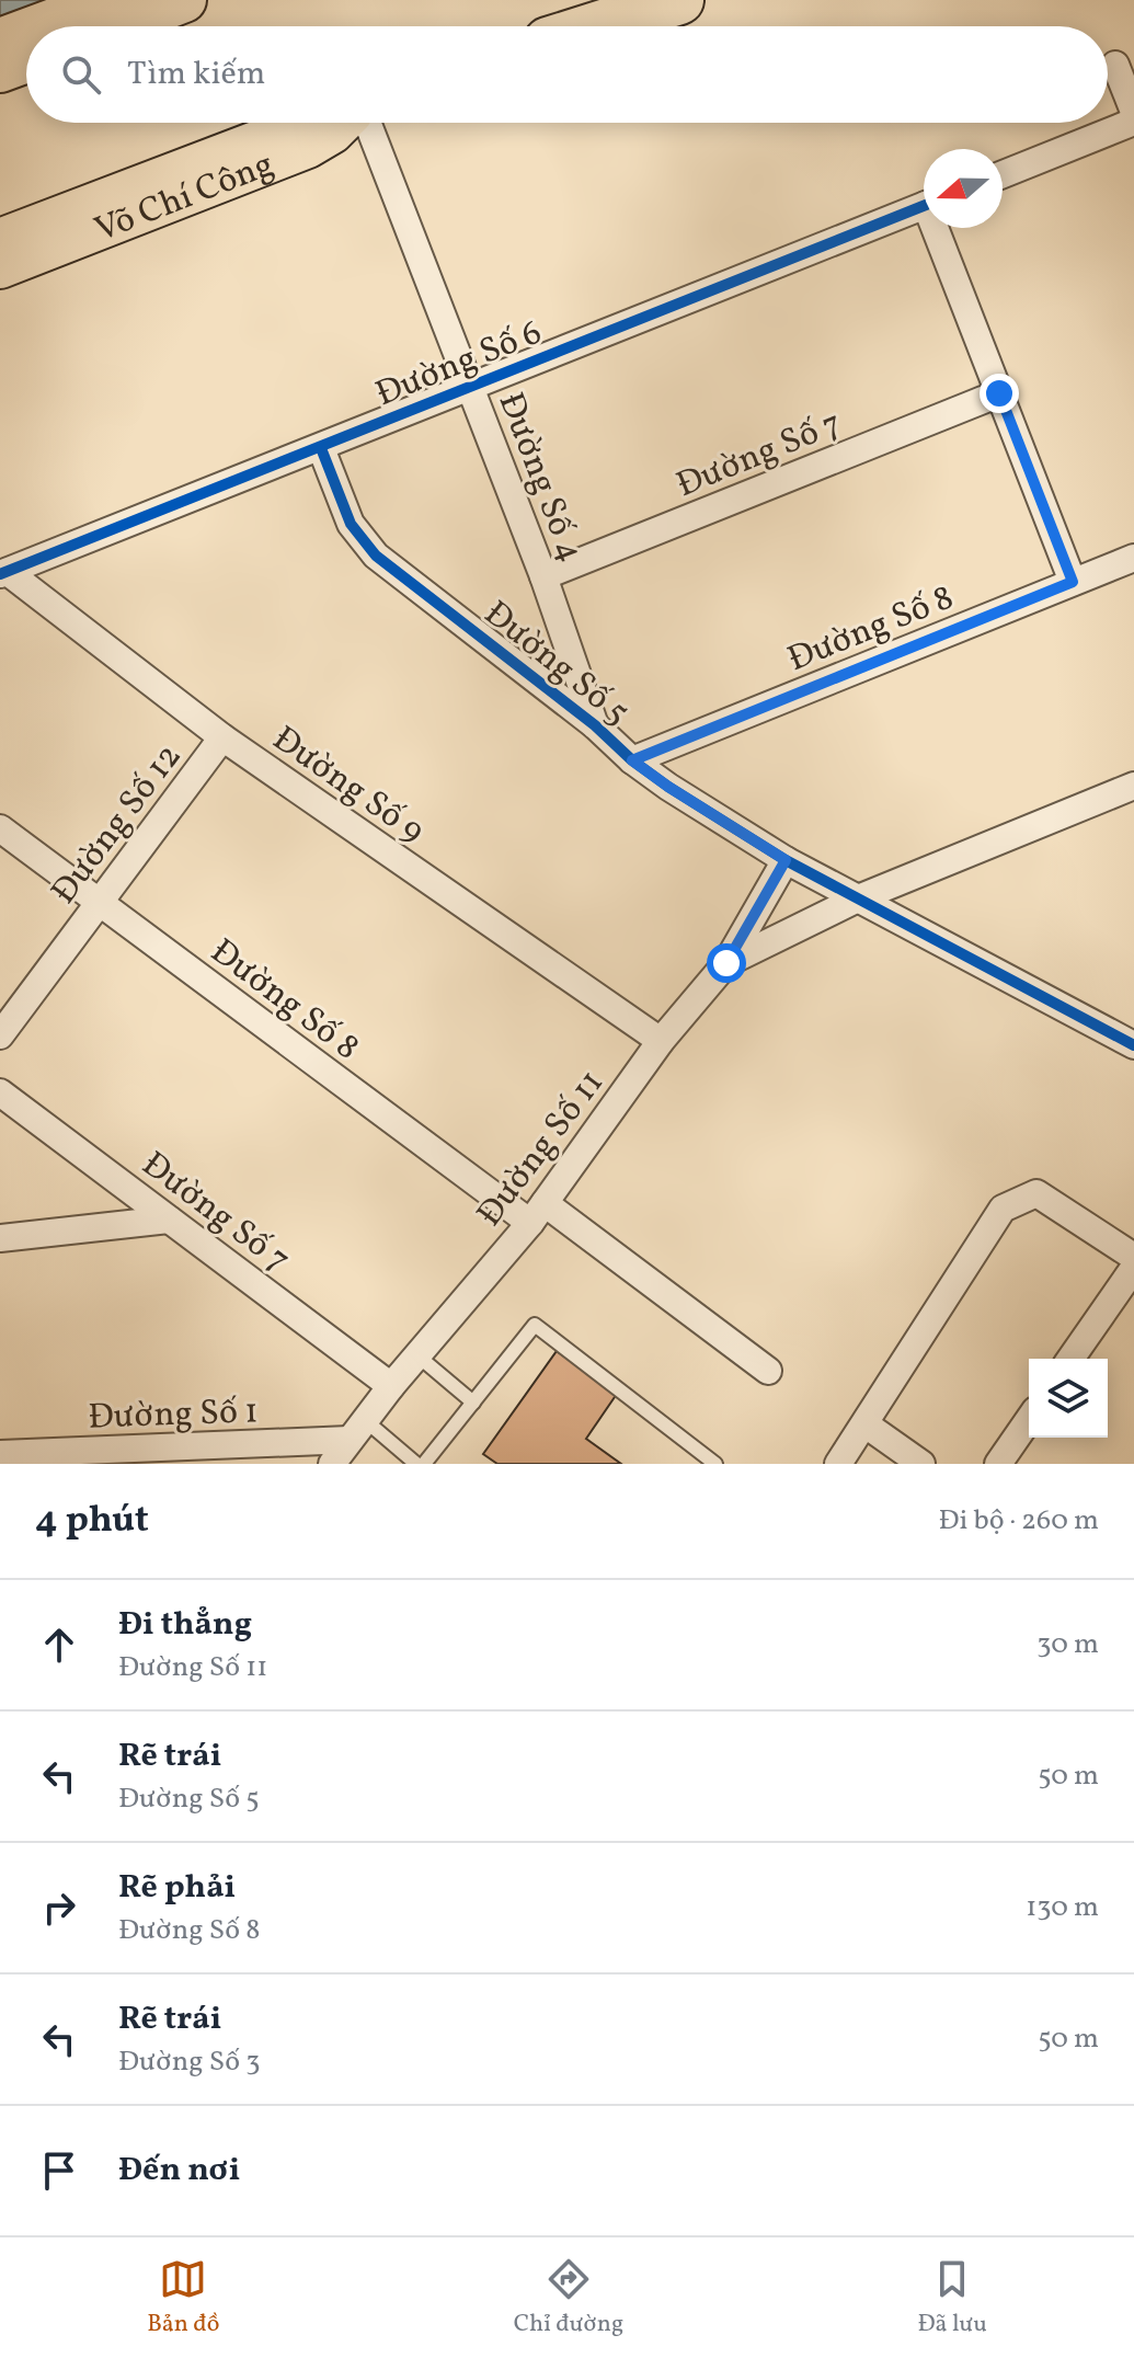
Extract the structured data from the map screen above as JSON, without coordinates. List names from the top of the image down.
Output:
{
  "streets": {
    "highway": ["Võ Chí Công"],
    "street": [
      "Đường Số 6",
      "Đường Số 7",
      "Đường Số 4",
      "Đường Số 8",
      "Đường Số 5",
      "Đường Số 9",
      "Đường Số 12",
      "Đường Số 11",
      "Đường Số 1"
    ]
  },
  "crossings": [
    ["Đường Số 6", "Đường Số 4"],
    ["Đường Số 6", "Đường Số 5"],
    ["Đường Số 6", "Đường Số 9"],
    ["Đường Số 7", "Đường Số 4"],
    ["Đường Số 7", "Đường Số 11"],
    ["Đường Số 4", "Đường Số 5"],
    ["Đường Số 8", "Đường Số 5"],
    ["Đường Số 8", "Đường Số 12"],
    ["Đường Số 8", "Đường Số 11"],
    ["Đường Số 5", "Đường Số 11"],
    ["Đường Số 9", "Đường Số 12"],
    ["Đường Số 9", "Đường Số 11"],
    ["Đường Số 11", "Đường Số 1"]
  ],
  "north": "left",
  "page": {
    "search": "Tìm kiếm",
    "heading": ["4 phút", "Đi bộ · 260 m"],
    "list": [
      ["Đi thẳng", "Đường Số 11", "30 m"],
      ["Rẽ trái", "Đường Số 5", "50 m"],
      ["Rẽ phải", "Đường Số 8", "130 m"],
      ["Rẽ trái", "Đường Số 3", "50 m"],
      "Đến nơi"
    ],
    "nav": ["Bản đồ", "Chỉ đường", "Đã lưu"]
  }
}
